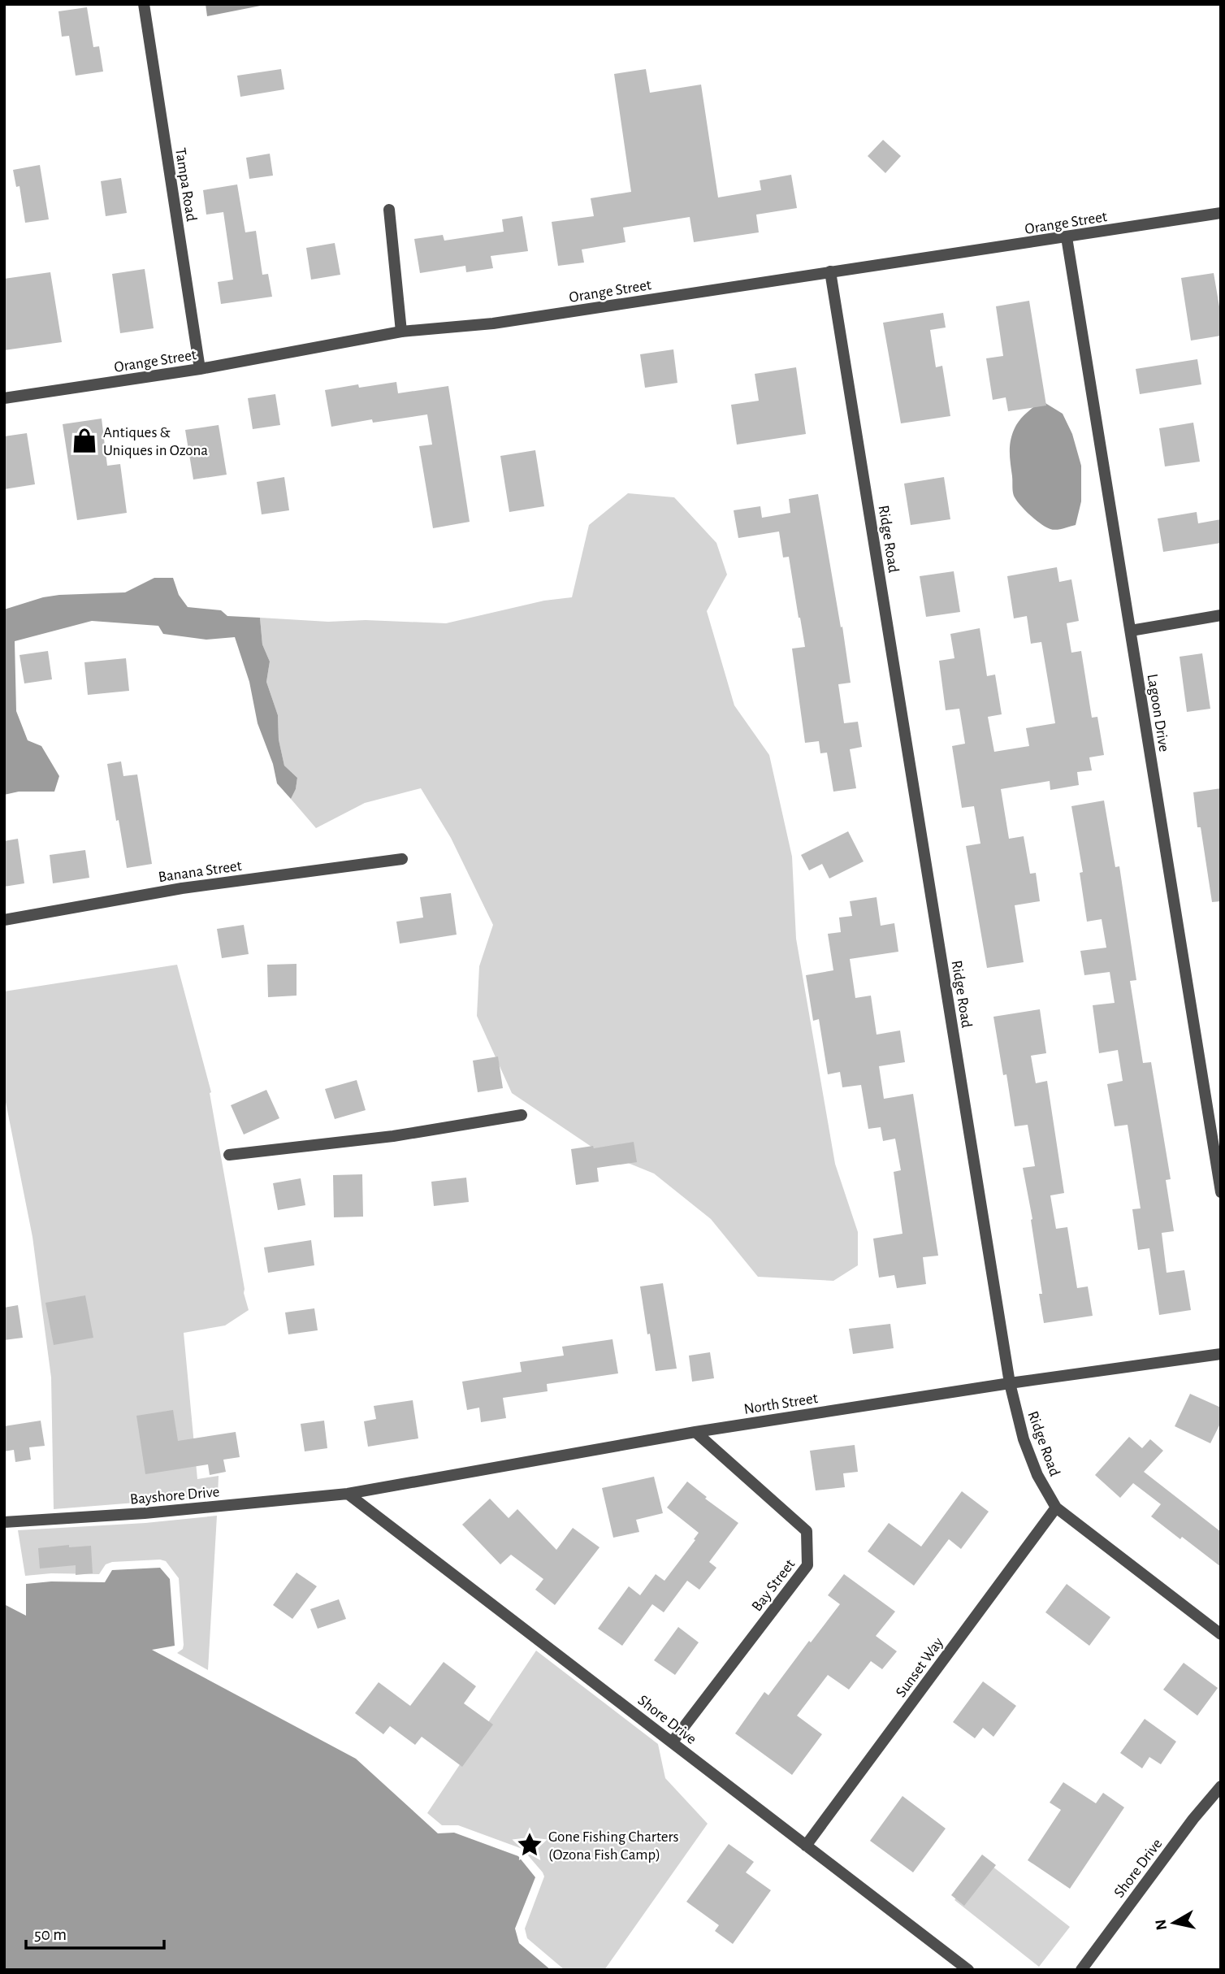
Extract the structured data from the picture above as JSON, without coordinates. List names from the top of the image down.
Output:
{
  "streets": {
    "street": [
      "Tampa Road",
      "Orange Street",
      "Ridge Road",
      "Lagoon Drive",
      "Banana Street",
      "North Street",
      "Bayshore Drive",
      "Bay Street",
      "Sunset Way",
      "Shore Drive"
    ]
  },
  "crossings": [
    ["Tampa Road", "Orange Street"],
    ["Orange Street", "Ridge Road"],
    ["Orange Street", "Lagoon Drive"],
    ["Ridge Road", "North Street"],
    ["Ridge Road", "Sunset Way"],
    ["North Street", "Bayshore Drive"],
    ["North Street", "Bay Street"],
    ["North Street", "Shore Drive"],
    ["Bayshore Drive", "Shore Drive"],
    ["Bay Street", "Shore Drive"],
    ["Sunset Way", "Shore Drive"]
  ],
  "places": {
    "shop": ["Antiques & Uniques in Ozona"],
    "place": ["Gone Fishing Charters (Ozona Fish Camp)"]
  },
  "scale_bar": "50 m",
  "north": "left"
}
